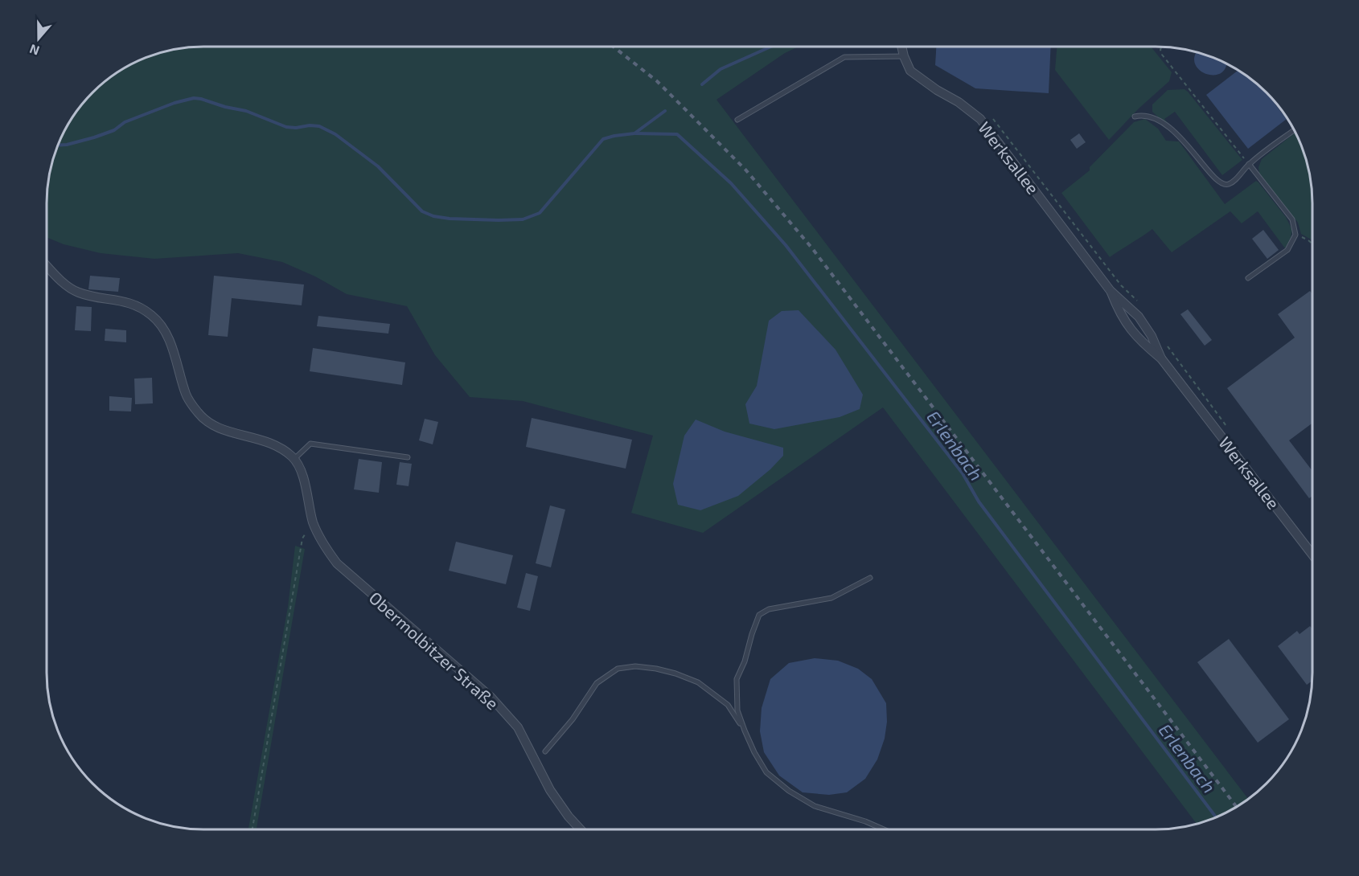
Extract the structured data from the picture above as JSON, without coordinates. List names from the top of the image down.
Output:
{
  "streets": {
    "street": ["Werksallee", "Obermolbitzer Straße"]
  },
  "water": ["Erlenbach"],
  "north": "bottom"
}
